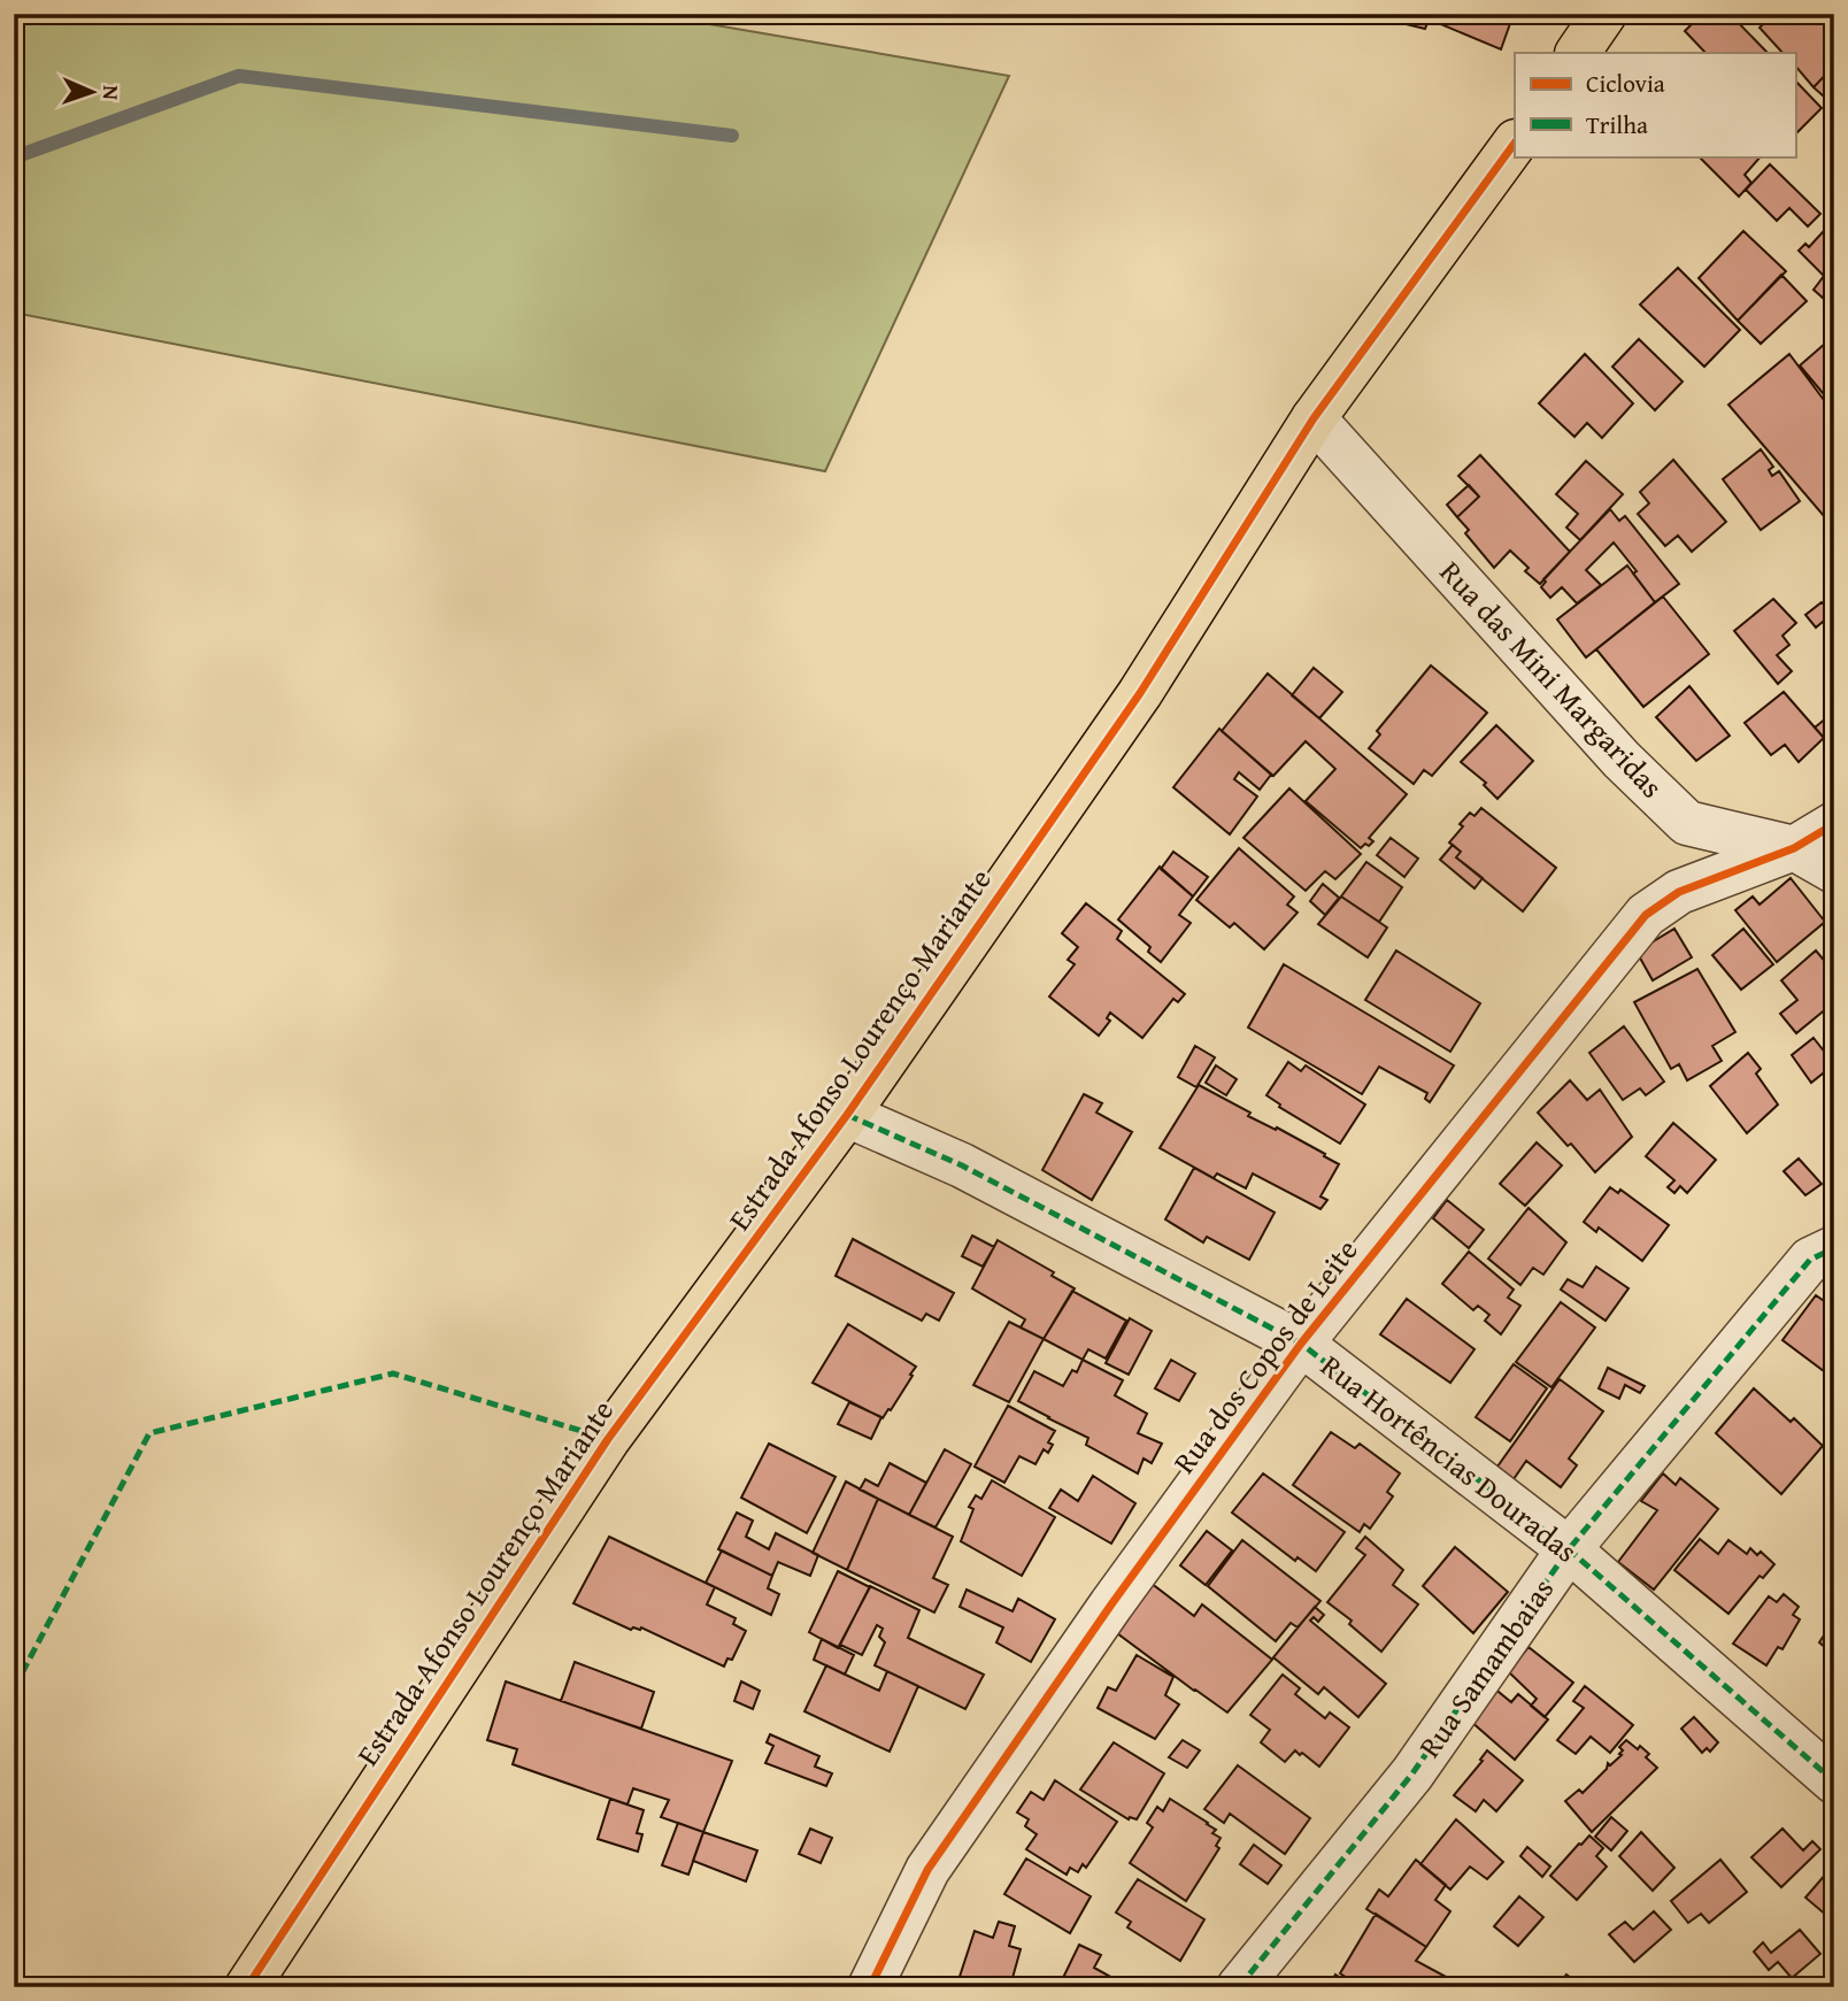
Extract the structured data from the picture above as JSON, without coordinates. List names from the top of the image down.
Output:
{
  "streets": {
    "main road": ["Estrada Afonso Lourenço Mariante"],
    "street": [
      "Rua das Mini Margaridas",
      "Rua dos Copos de Leite",
      "Rua Hortências Douradas",
      "Rua Samambaias"
    ]
  },
  "crossings": [
    ["Rua das Mini Margaridas", "Estrada Afonso Lourenço Mariante"],
    ["Rua das Mini Margaridas", "Rua dos Copos de Leite"],
    ["Estrada Afonso Lourenço Mariante", "Rua Hortências Douradas"],
    ["Rua dos Copos de Leite", "Rua Hortências Douradas"],
    ["Rua Hortências Douradas", "Rua Samambaias"]
  ],
  "legend": ["Ciclovia", "Trilha"],
  "north": "right"
}
